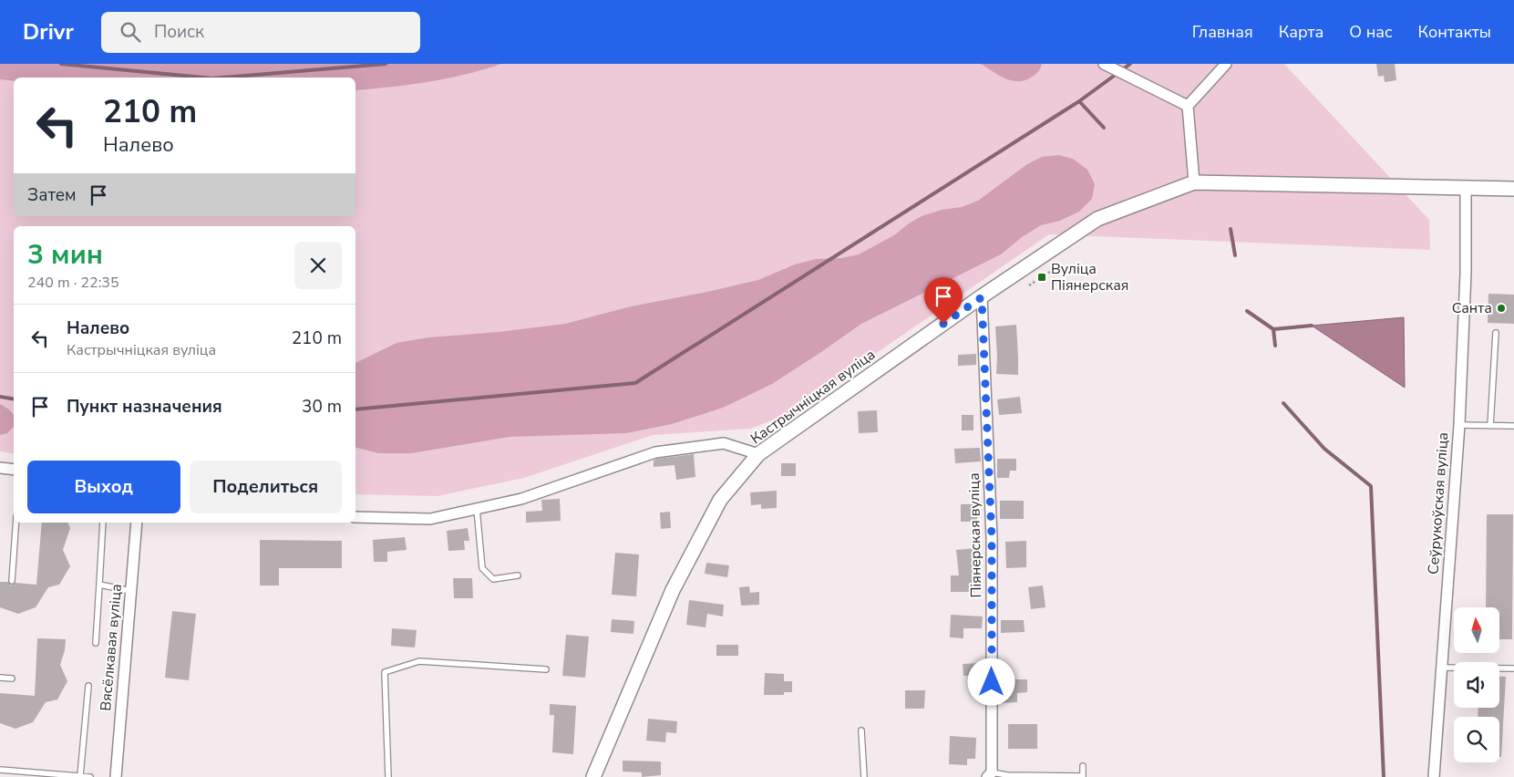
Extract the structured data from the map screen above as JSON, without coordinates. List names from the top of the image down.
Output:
{
  "streets": {
    "street": [
      "Кастрычніцкая вуліца",
      "Сеўрукоўская вуліца",
      "Піянерская вуліца",
      "Вясёлкавая вуліца"
    ]
  },
  "crossings": [
    ["Кастрычніцкая вуліца", "Піянерская вуліца"]
  ],
  "places": {
    "transit": ["Вуліца Піянерская"],
    "other": ["Санта"]
  },
  "north": "top",
  "page": {
    "header": "Drivr",
    "search": "Поиск",
    "nav": [
      "Главная",
      "Карта",
      "О нас",
      "Контакты"
    ],
    "turn": ["210 m", "Налево"],
    "then": "Затем",
    "heading": ["3 мин", "240 m · 22:35"],
    "list": [
      {
        "name": "Налево",
        "note": "Кастрычніцкая вуліца",
        "value": "210 m"
      },
      {
        "name": "Пункт назначения",
        "value": "30 m"
      }
    ],
    "buttons": ["Выход", "Поделиться"]
  }
}
